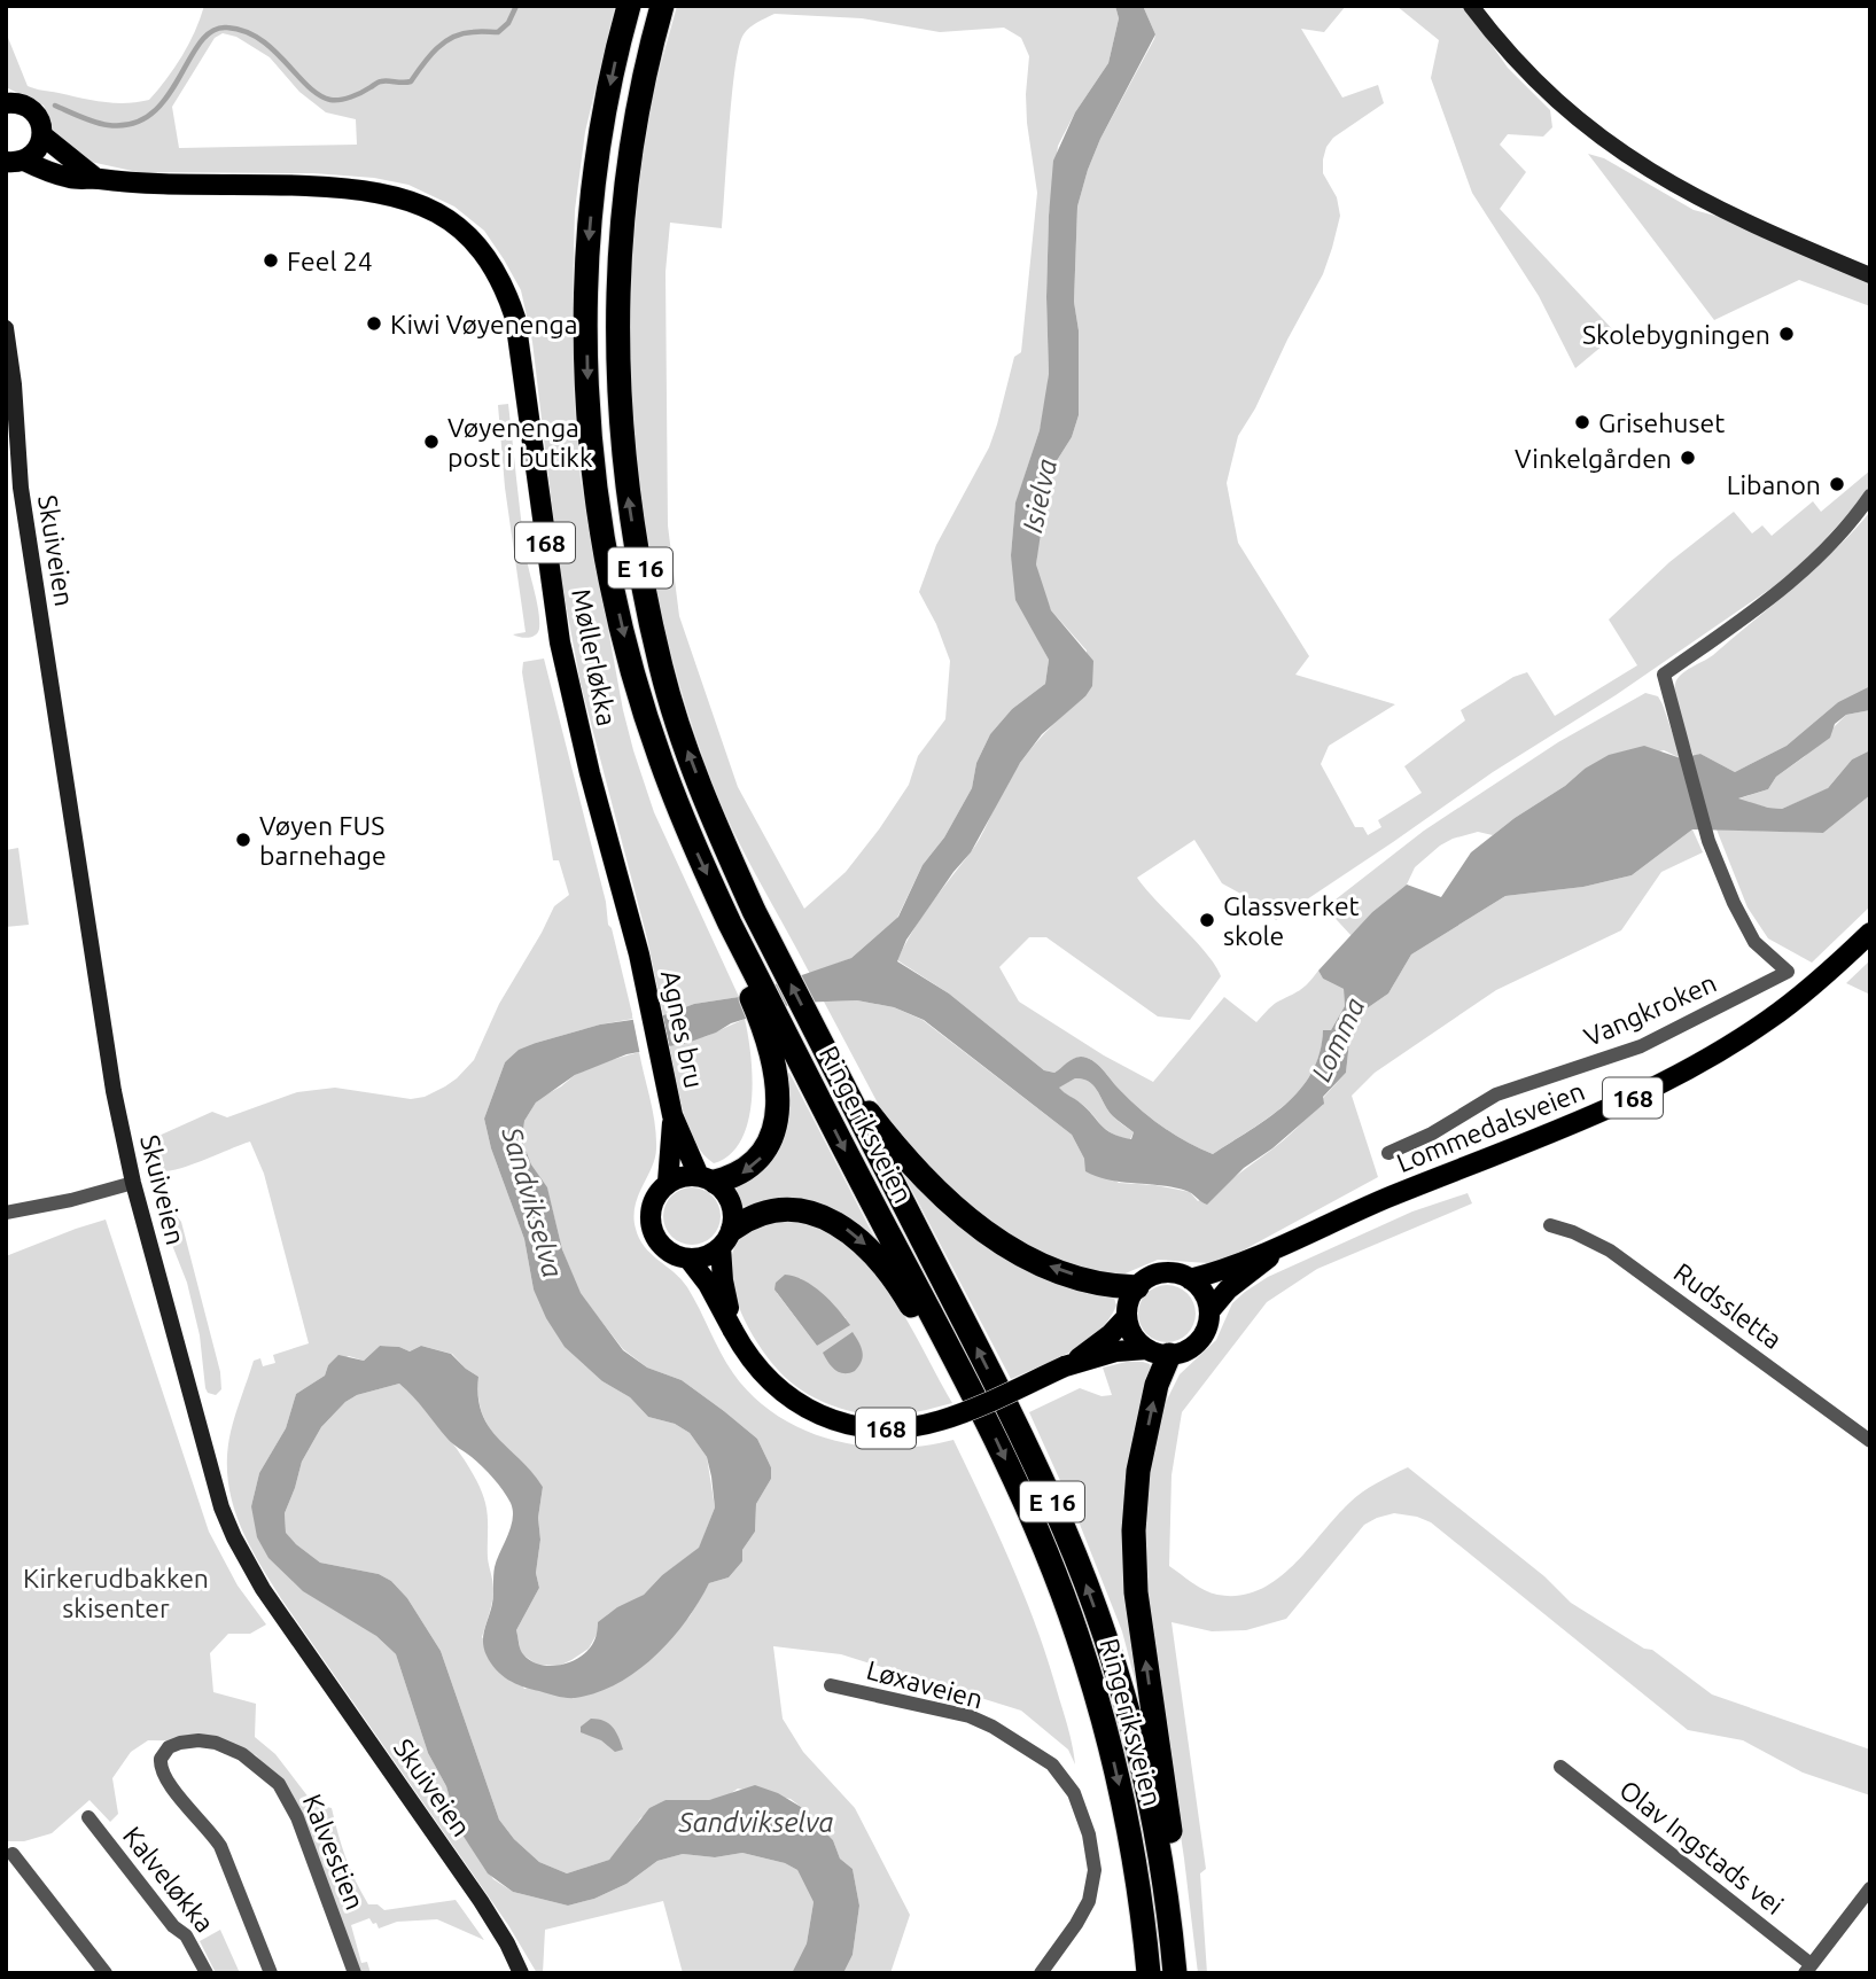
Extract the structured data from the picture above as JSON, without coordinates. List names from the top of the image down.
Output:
{
  "streets": {
    "highway": ["E 16", "Ringeriksveien"],
    "main road": [
      "168",
      "Skuiveien",
      "Møllerløkka",
      "Agnes bru",
      "Lommedalsveien"
    ],
    "street": [
      "Vangkroken",
      "Rudssletta",
      "Løxaveien",
      "Olav Ingstads vei",
      "Kalvestien",
      "Kalveløkka"
    ]
  },
  "crossings": [
    ["168", "E 16"],
    ["168", "Møllerløkka"],
    ["168", "Agnes bru"],
    ["168", "Lommedalsveien"],
    ["E 16", "Agnes bru"],
    ["E 16", "Ringeriksveien"],
    ["E 16", "Lommedalsveien"],
    ["Møllerløkka", "Agnes bru"],
    ["Kalvestien", "Kalveløkka"]
  ],
  "water": ["Isielva", "Lomma", "Sandvikselva"],
  "parks": ["Kirkerudbakken skisenter"],
  "places": [
    "Feel 24",
    "Kiwi Vøyenenga",
    "Skolebygningen",
    "Grisehuset",
    "Vøyenenga post i butikk",
    "Vinkelgården",
    "Libanon",
    "Vøyen FUS barnehage",
    "Glassverket skole"
  ]
}
